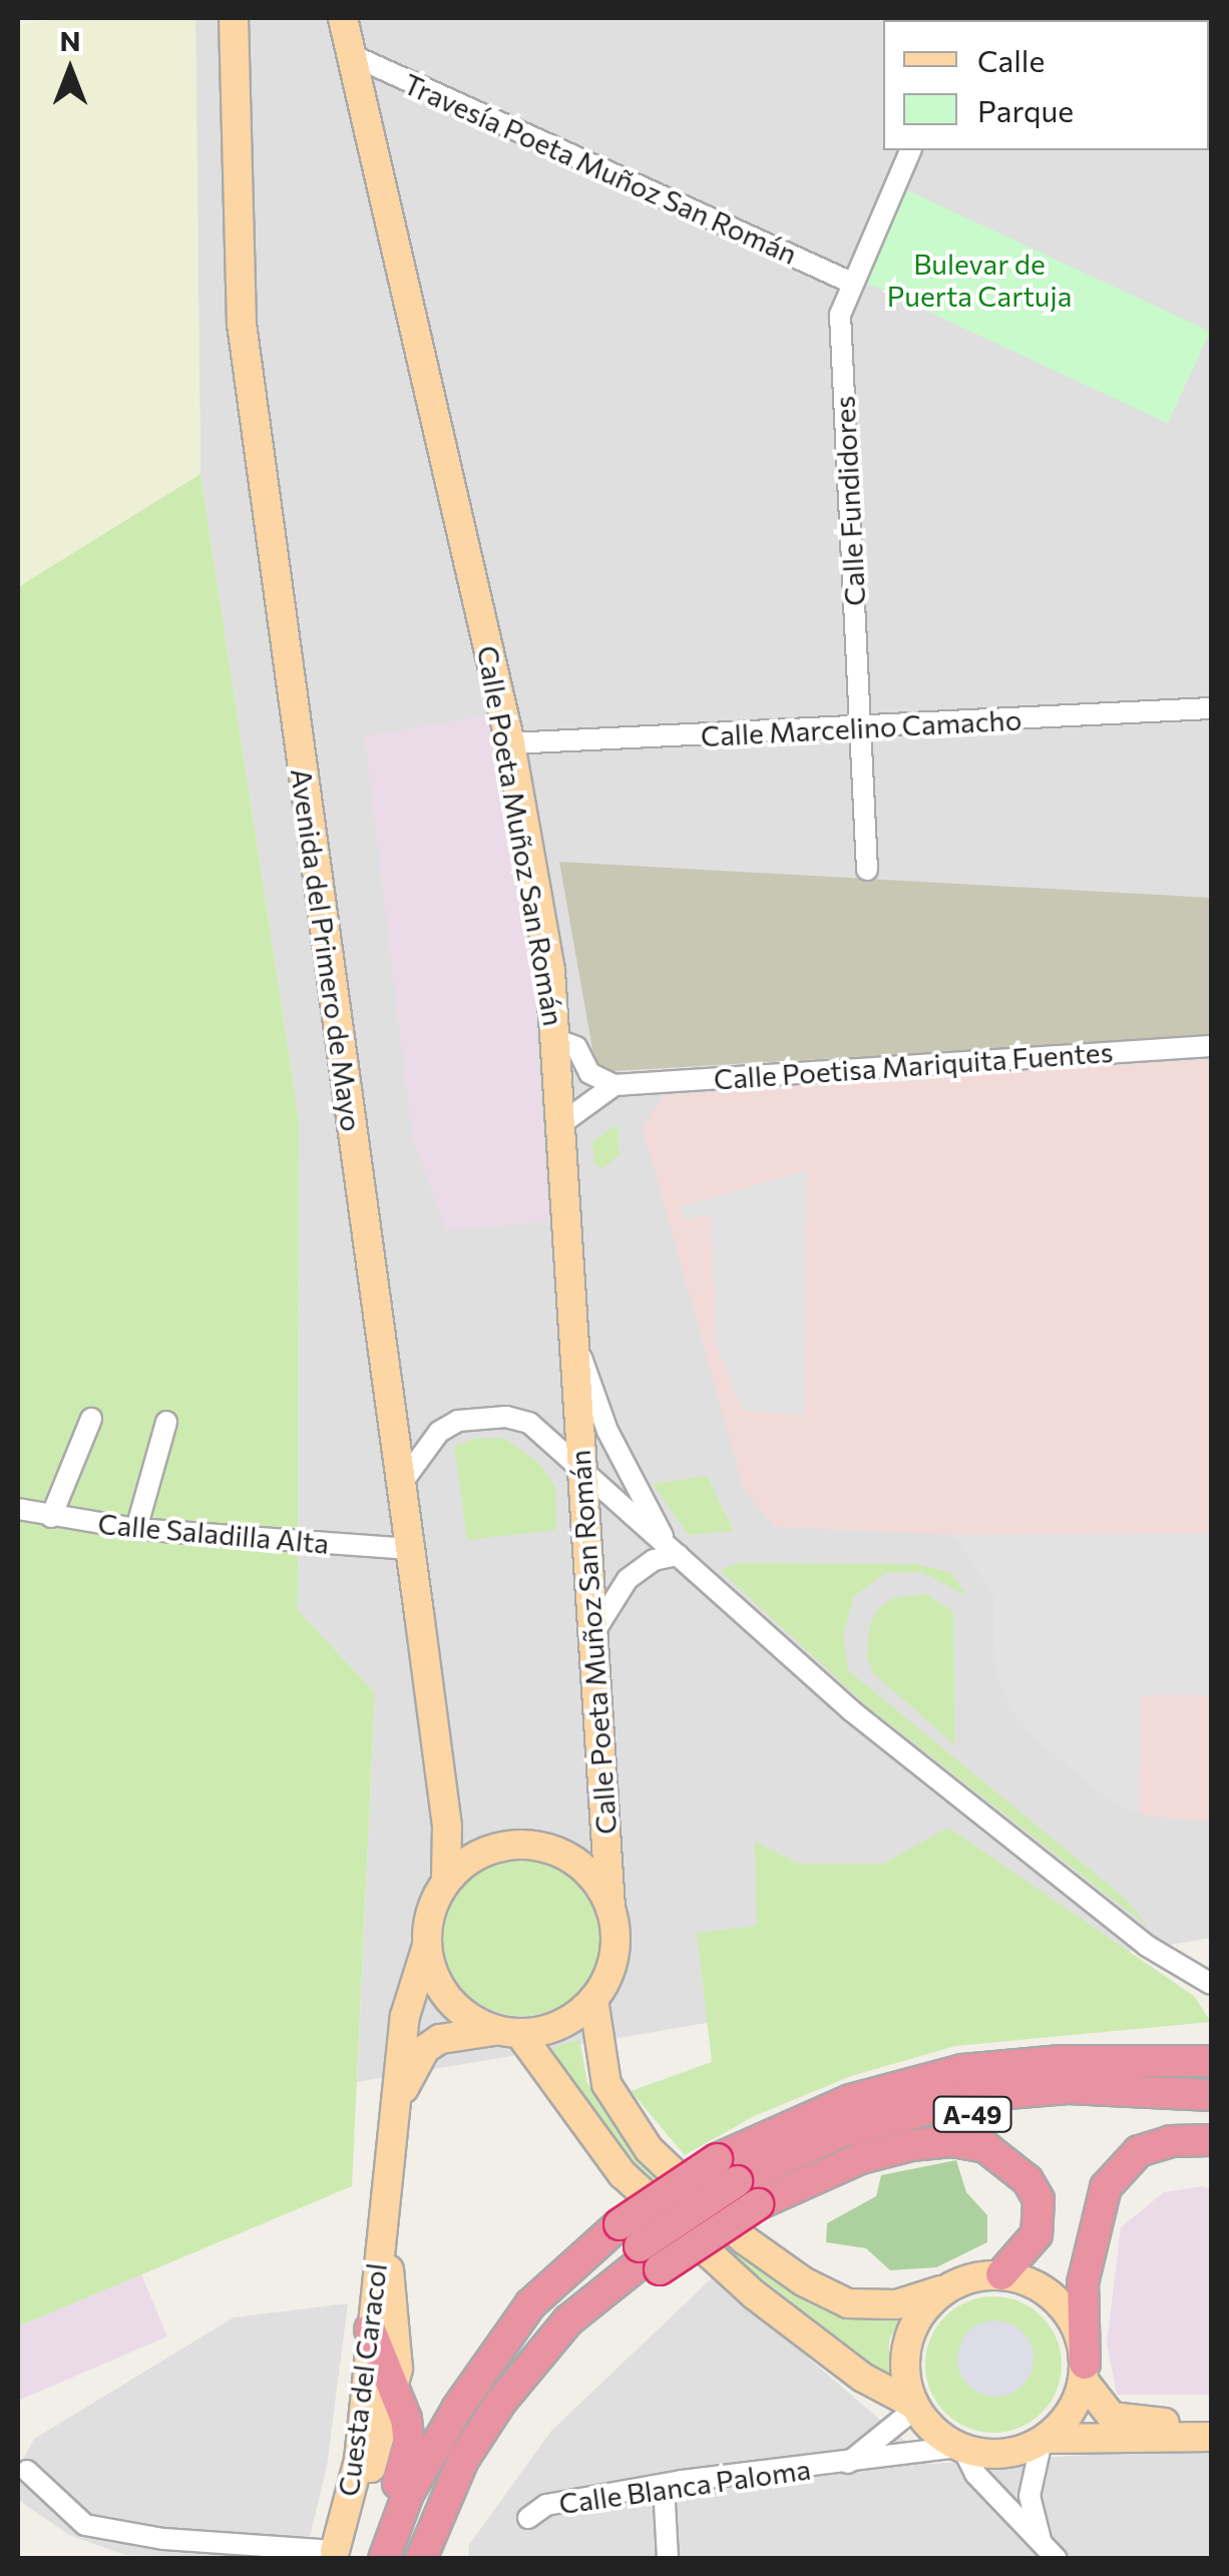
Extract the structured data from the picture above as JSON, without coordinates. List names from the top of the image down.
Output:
{
  "streets": {
    "highway": ["A-49"],
    "main road": ["Calle Poeta Muñoz San Román", "Avenida del Primero de Mayo", "Cuesta del Caracol"],
    "street": [
      "Travesía Poeta Muñoz San Román",
      "Calle Fundidores",
      "Calle Marcelino Camacho",
      "Calle Poetisa Mariquita Fuentes",
      "Calle Saladilla Alta",
      "Calle Blanca Paloma"
    ]
  },
  "crossings": [
    ["Travesía Poeta Muñoz San Román", "Calle Fundidores"],
    ["Travesía Poeta Muñoz San Román", "Calle Poeta Muñoz San Román"],
    ["Calle Fundidores", "Calle Marcelino Camacho"],
    ["Calle Marcelino Camacho", "Calle Poeta Muñoz San Román"],
    ["Calle Poeta Muñoz San Román", "Avenida del Primero de Mayo"],
    ["Calle Poeta Muñoz San Román", "Cuesta del Caracol"],
    ["Avenida del Primero de Mayo", "Calle Saladilla Alta"],
    ["Avenida del Primero de Mayo", "Cuesta del Caracol"]
  ],
  "parks": ["Bulevar de Puerta Cartuja"],
  "legend": ["Calle", "Parque"],
  "north": "top"
}
